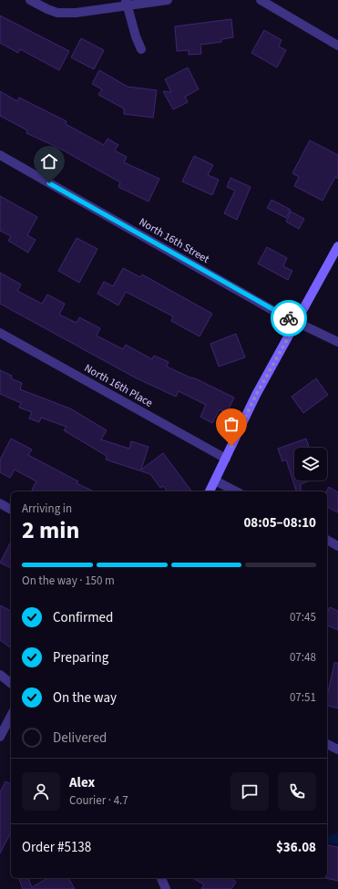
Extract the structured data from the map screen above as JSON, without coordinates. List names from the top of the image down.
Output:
{
  "streets": {
    "street": ["North 16th Street", "North 16th Place"]
  },
  "page": {
    "heading": ["2 min", "Arriving in", "08:05–08:10"],
    "panel": [
      "Alex",
      "Courier · 4.7",
      "Order #5138",
      "$36.08"
    ],
    "bar": "On the way · 150 m",
    "list": [
      ["Confirmed", "07:45"],
      ["Preparing", "07:48"],
      ["On the way", "07:51"],
      "Delivered"
    ]
  }
}
